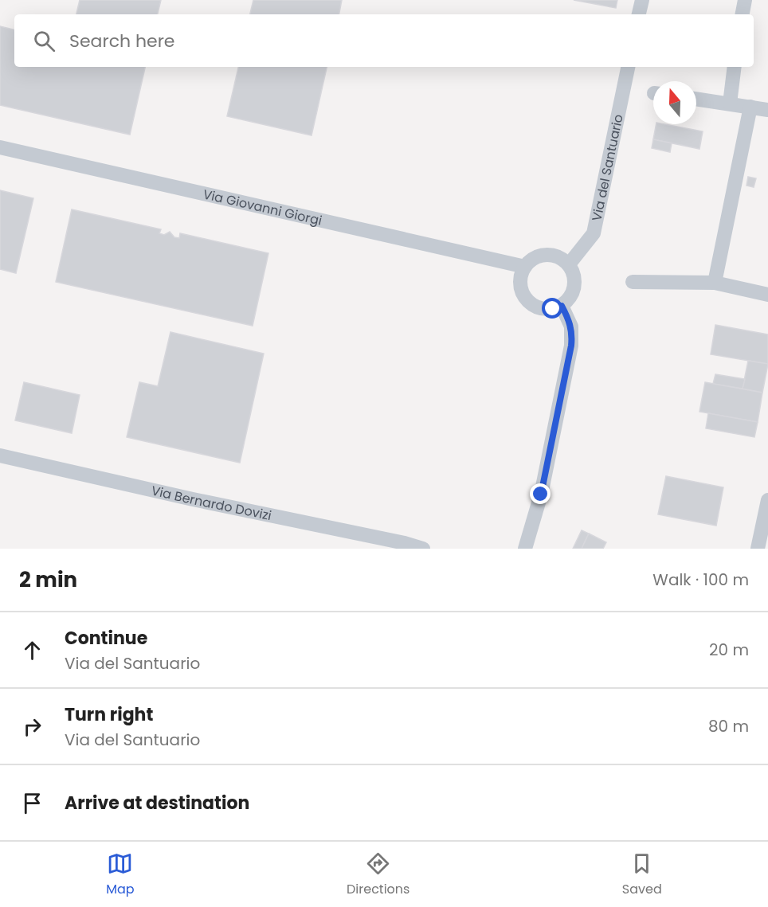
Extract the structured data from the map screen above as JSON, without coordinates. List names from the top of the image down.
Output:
{
  "streets": {
    "street": ["Via del Santuario", "Via Giovanni Giorgi", "Via Bernardo Dovizi"]
  },
  "crossings": [
    ["Via del Santuario", "Via Giovanni Giorgi"]
  ],
  "north": "top",
  "page": {
    "search": "Search here",
    "heading": ["2 min", "Walk · 100 m"],
    "list": [
      ["Continue", "Via del Santuario", "20 m"],
      ["Turn right", "Via del Santuario", "80 m"],
      "Arrive at destination"
    ],
    "nav": ["Map", "Directions", "Saved"]
  }
}
